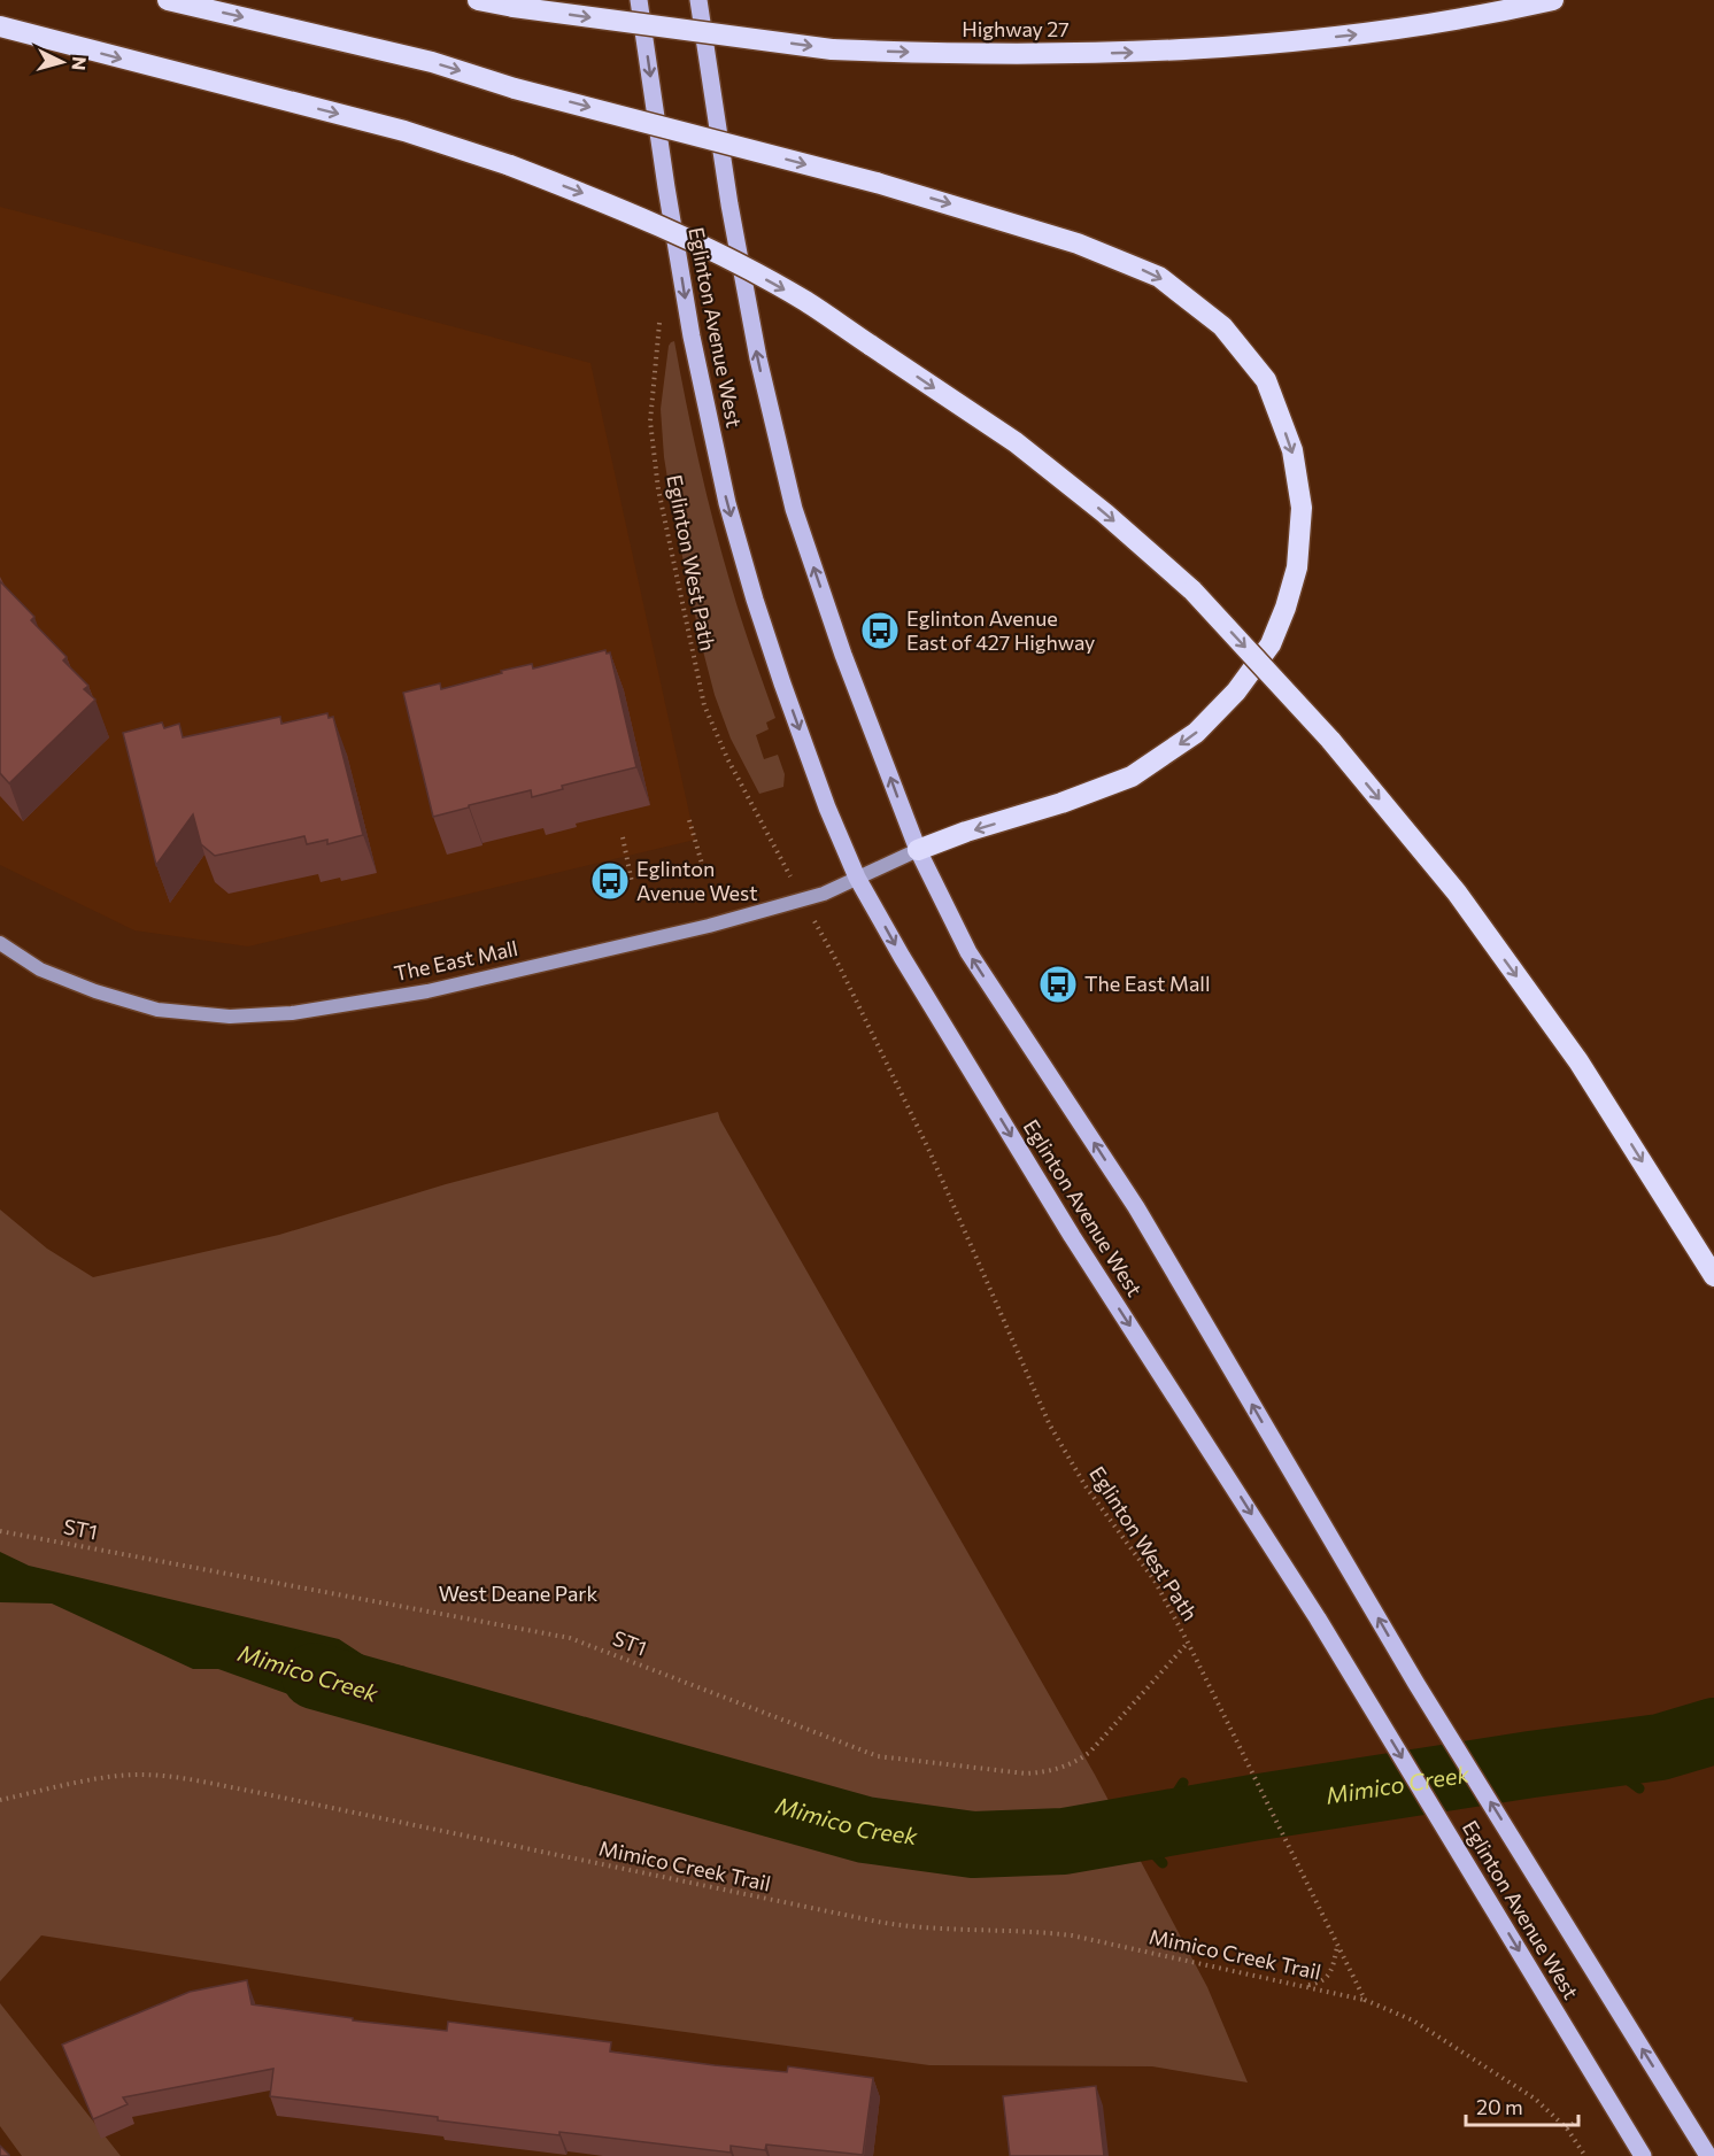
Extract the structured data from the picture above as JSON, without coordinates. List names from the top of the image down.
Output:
{
  "streets": {
    "highway": ["Highway 27"],
    "main road": ["Eglinton Avenue West", "The East Mall"],
    "path": ["Eglinton West Path", "ST1", "Mimico Creek Trail"]
  },
  "crossings": [
    ["Eglinton Avenue West", "The East Mall"],
    ["Eglinton West Path", "ST1"],
    ["Eglinton West Path", "Mimico Creek Trail"]
  ],
  "one_way": ["Highway 27"],
  "water": ["Mimico Creek"],
  "parks": ["West Deane Park"],
  "places": {
    "bus stop": ["Eglinton Avenue East of 427 Highway", "Eglinton Avenue West", "The East Mall"]
  },
  "scale_bar": "20 m",
  "north": "right"
}
